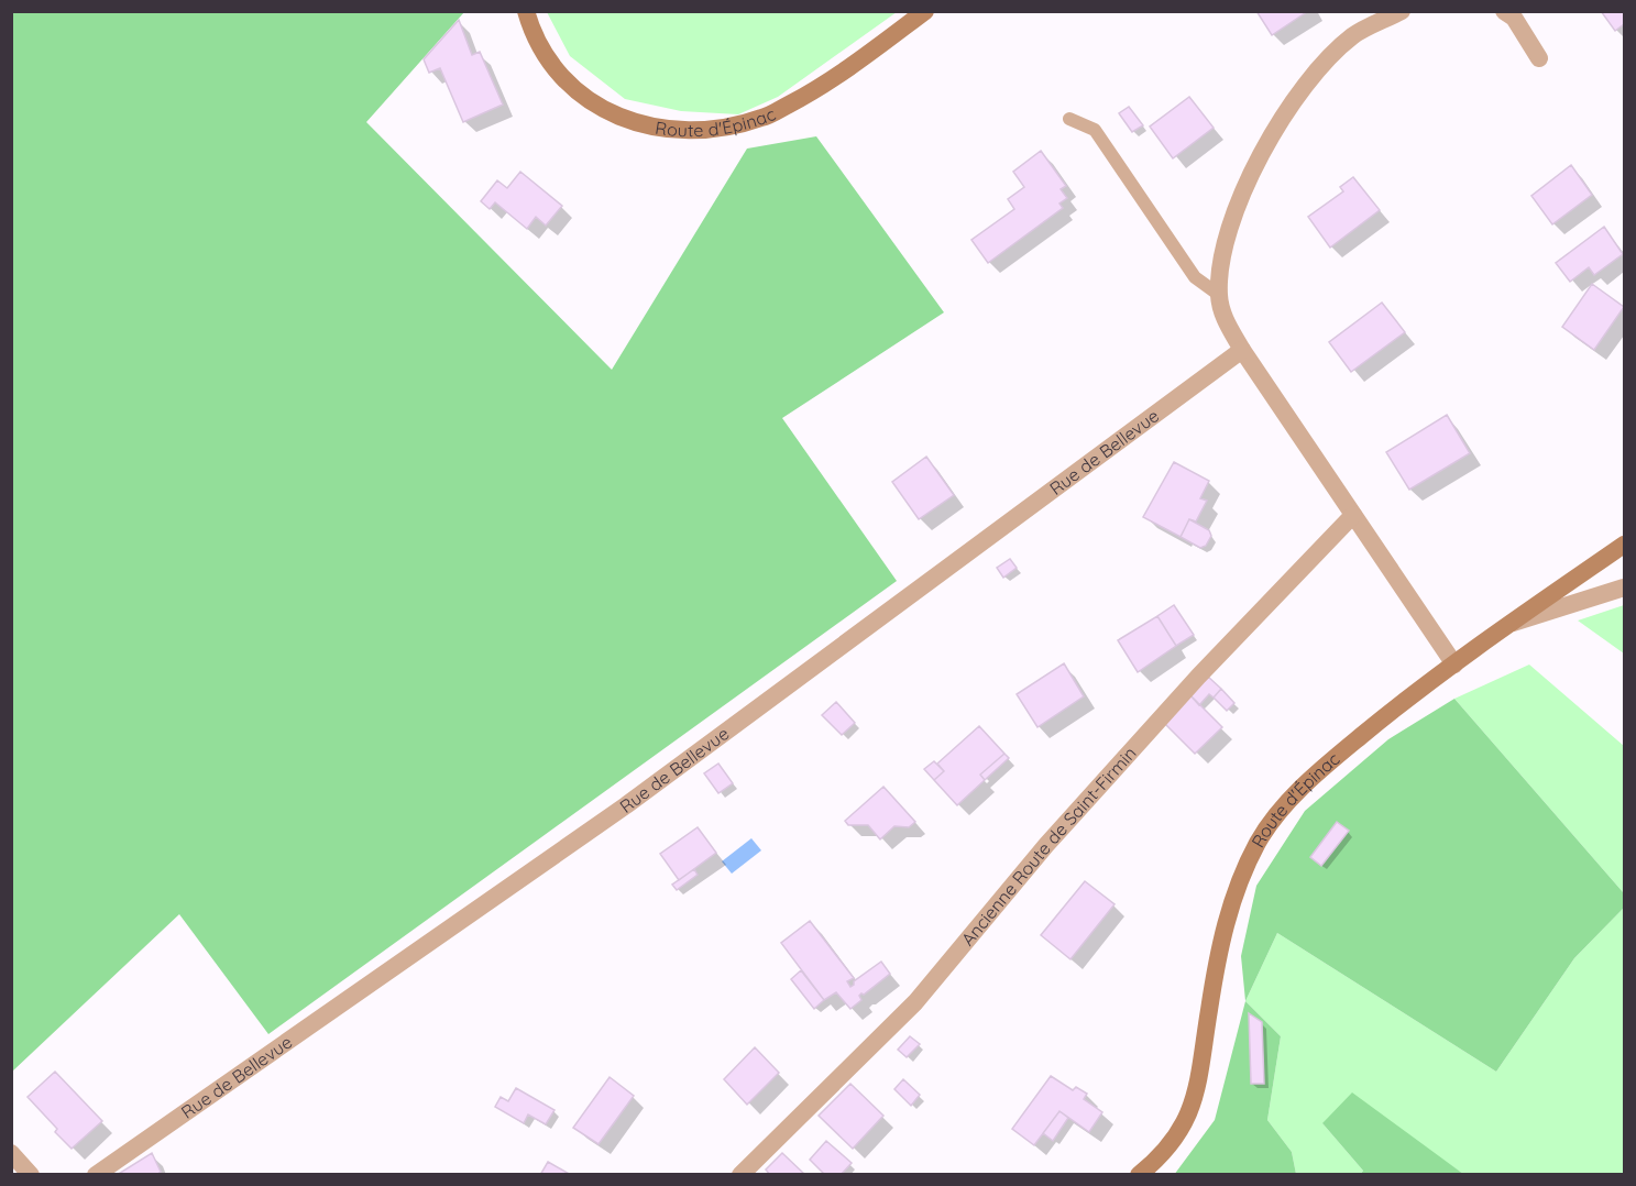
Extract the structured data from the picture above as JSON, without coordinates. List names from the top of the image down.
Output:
{
  "streets": {
    "main road": ["Route d'Épinac"],
    "street": ["Rue de Bellevue", "Ancienne Route de Saint-Firmin"]
  }
}
